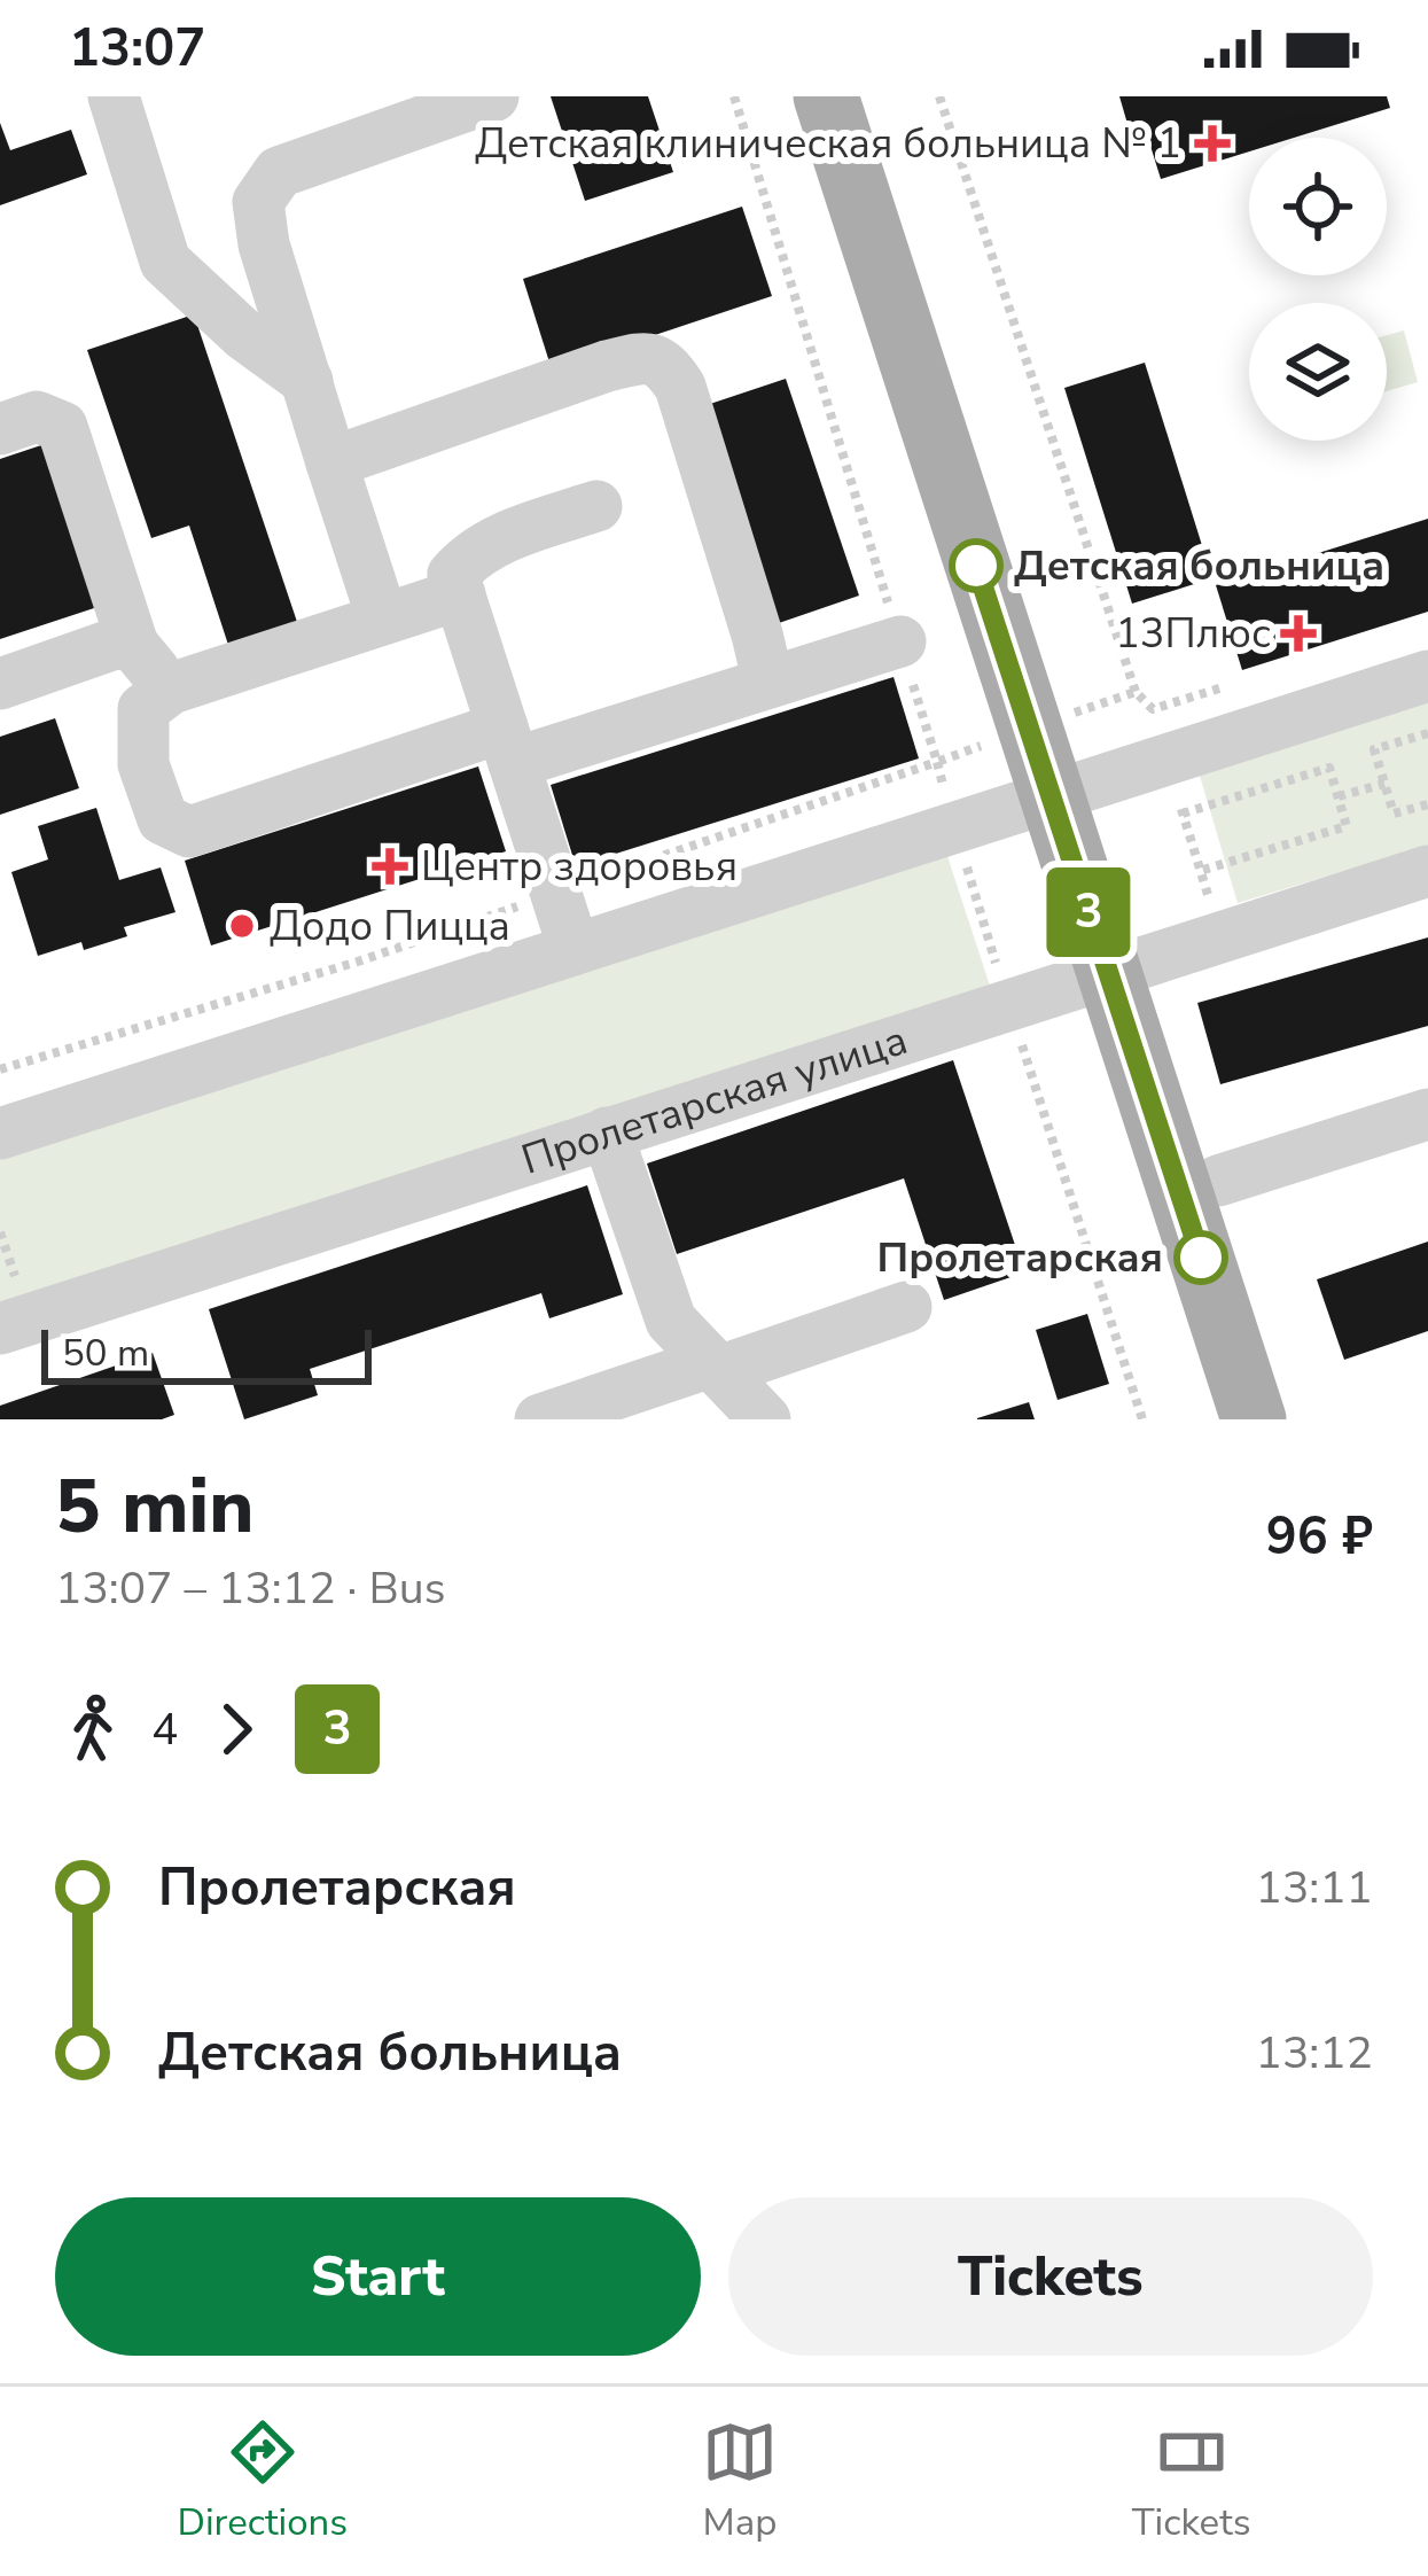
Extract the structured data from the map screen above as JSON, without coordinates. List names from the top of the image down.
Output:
{
  "streets": {
    "street": ["Пролетарская улица"]
  },
  "places": {
    "health": ["Детская клиническая больница № 1", "13Плюс", "Центр здоровья"],
    "other": ["Детская больница", "Додо Пицца", "Пролетарская"]
  },
  "lines": ["bus line 3"],
  "scale_bar": "50 m",
  "page": {
    "status": "13:07",
    "on_map": "3",
    "scale": "50 m",
    "heading": ["5 min", "13:07 – 13:12 · Bus", "96 ₽"],
    "legs": ["4", "3"],
    "list": [
      {
        "name": "Пролетарская",
        "value": "13:11"
      },
      {
        "name": "Детская больница",
        "value": "13:12"
      }
    ],
    "buttons": ["Start", "Tickets"],
    "tabs": ["Directions", "Map", "Tickets"]
  }
}
